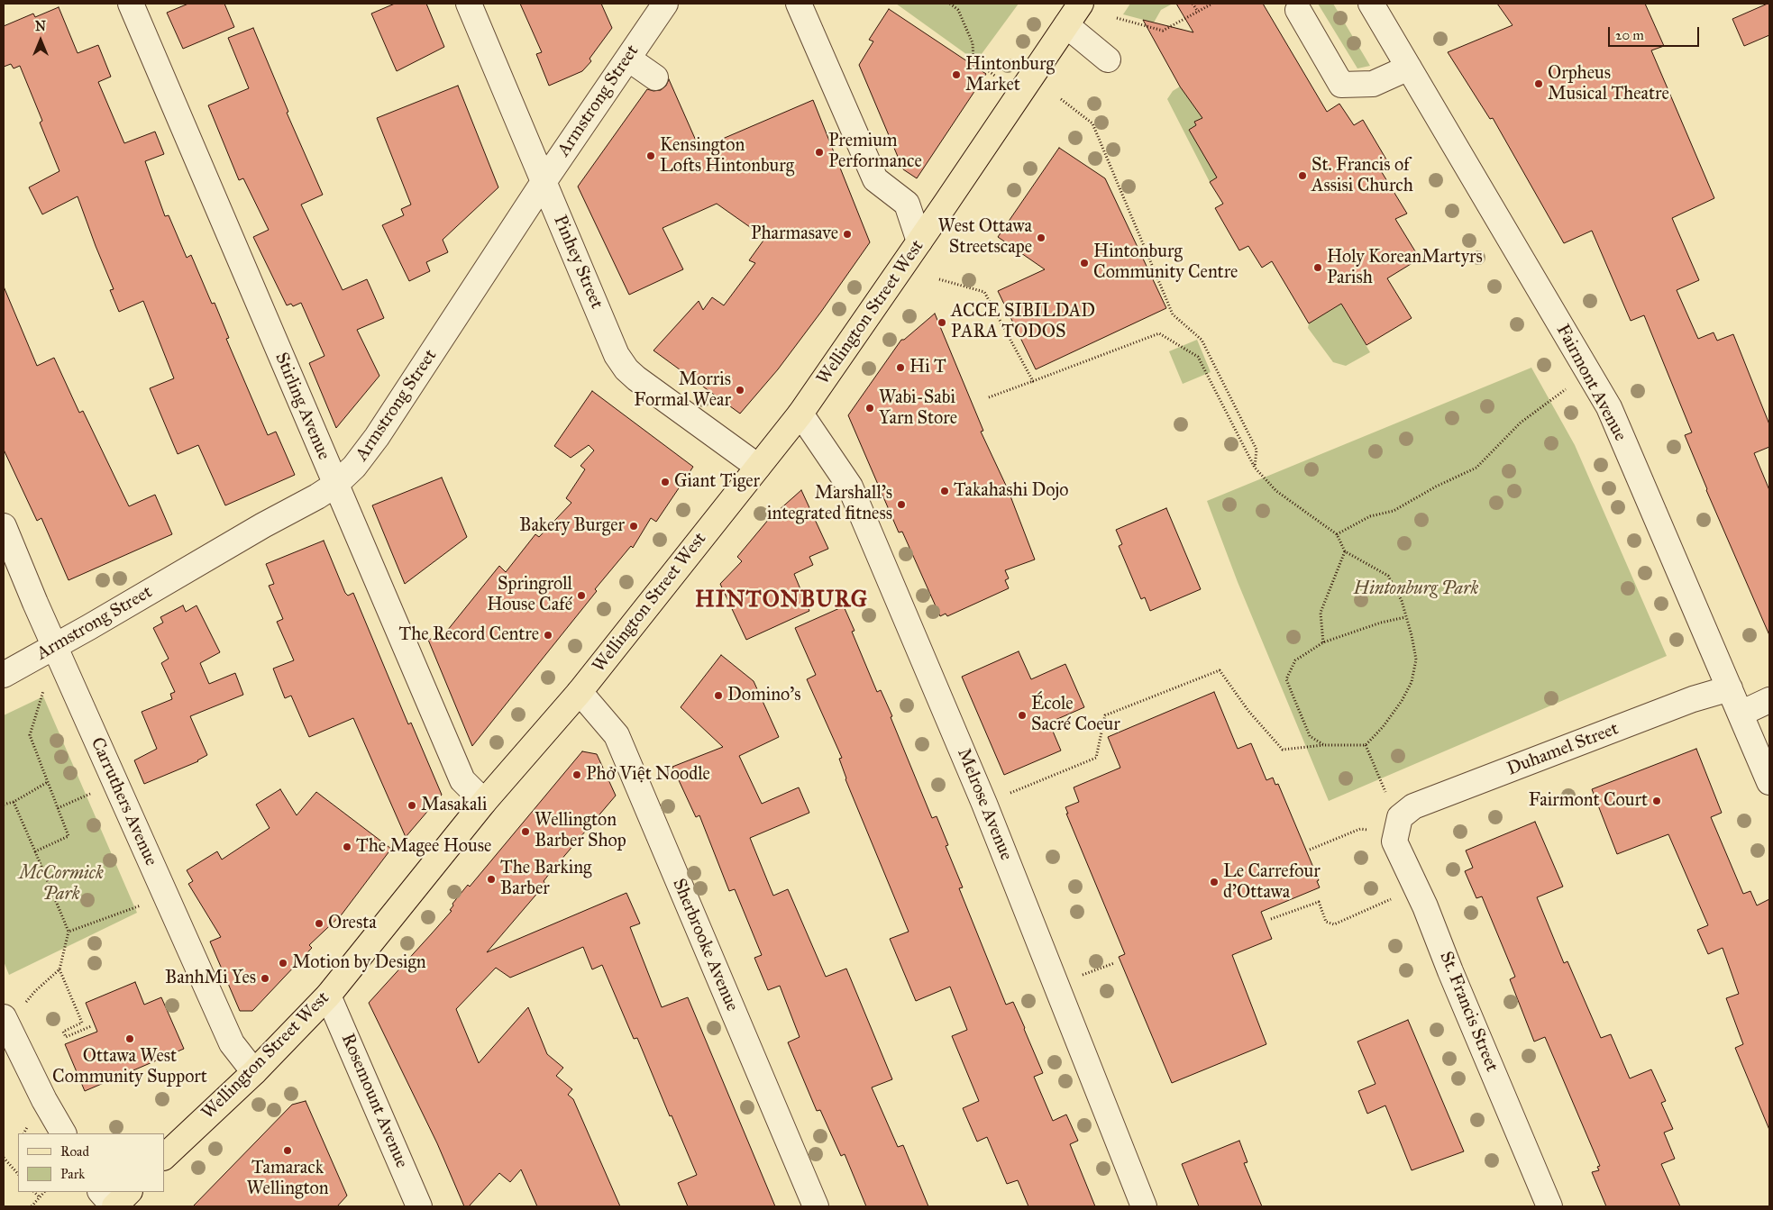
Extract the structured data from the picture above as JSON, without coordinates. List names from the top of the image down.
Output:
{
  "streets": {
    "main road": ["Wellington Street West"],
    "street": [
      "Armstrong Street",
      "Pinhey Street",
      "Fairmont Avenue",
      "Stirling Avenue",
      "Duhamel Street",
      "Carruthers Avenue",
      "Melrose Avenue",
      "Sherbrooke Avenue",
      "St. Francis Street",
      "Rosemount Avenue"
    ]
  },
  "crossings": [
    ["Armstrong Street", "Pinhey Street"],
    ["Armstrong Street", "Stirling Avenue"],
    ["Armstrong Street", "Carruthers Avenue"],
    ["Pinhey Street", "Wellington Street West"],
    ["Wellington Street West", "Stirling Avenue"],
    ["Wellington Street West", "Carruthers Avenue"],
    ["Wellington Street West", "Melrose Avenue"],
    ["Wellington Street West", "Sherbrooke Avenue"],
    ["Wellington Street West", "Rosemount Avenue"],
    ["Fairmont Avenue", "Duhamel Street"],
    ["Duhamel Street", "St. Francis Street"]
  ],
  "districts": ["HINTONBURG"],
  "parks": ["Hintonburg Park", "McCormick Park"],
  "places": [
    "Hintonburg Market",
    "Orpheus Musical Theatre",
    "Premium Performance",
    "Kensington Lofts Hintonburg",
    "St. Francis of Assisi Church",
    "Pharmasave",
    "West Ottawa Streetscape",
    "Hintonburg Community Centre",
    "Holy KoreanMartyrs Parish",
    "ACCE SIBILDAD PARA TODOS",
    "Hi T",
    "Morris Formal Wear",
    "Wabi-Sabi Yarn Store",
    "Giant Tiger",
    "Takahashi Dojo",
    "Marshall's integrated fitness",
    "Bakery Burger",
    "Springroll House Café",
    "The Record Centre",
    "Domino's",
    "École Sacré Coeur",
    "Phở Việt Noodle",
    "Fairmont Court",
    "Masakali",
    "Wellington Barber Shop",
    "The Magee House",
    "The Barking Barber",
    "Le Carrefour d'Ottawa",
    "Oresta",
    "Motion by Design",
    "BanhMi Yes",
    "Ottawa West Community Support",
    "Tamarack Wellington"
  ],
  "legend": ["Road", "Park"],
  "scale_bar": "20 m",
  "north": "top"
}
